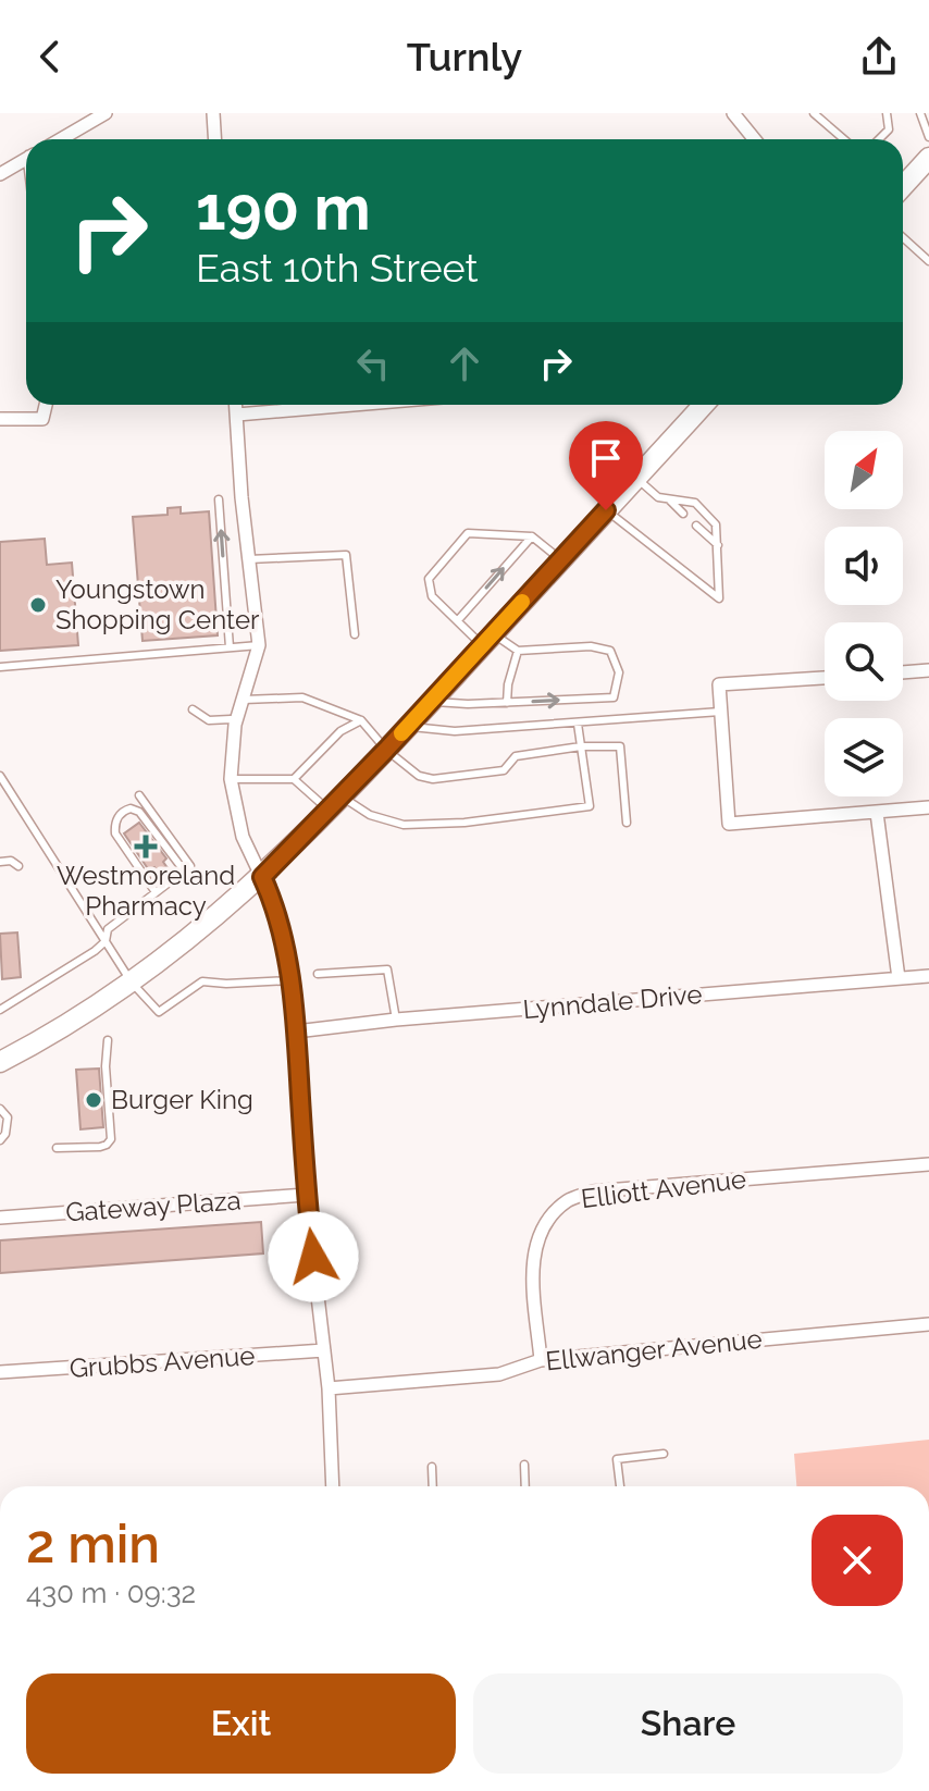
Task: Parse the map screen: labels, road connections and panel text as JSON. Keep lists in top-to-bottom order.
{
  "streets": {
    "street": [
      "Lynndale Drive",
      "Elliott Avenue",
      "Gateway Plaza",
      "Ellwanger Avenue",
      "Grubbs Avenue"
    ]
  },
  "crossings": [
    ["Elliott Avenue", "Ellwanger Avenue"]
  ],
  "places": {
    "other": ["Youngstown Shopping Center", "Burger King"],
    "health": ["Westmoreland Pharmacy"]
  },
  "north": "top right",
  "page": {
    "header": "Turnly",
    "turn": ["190 m", "East 10th Street"],
    "heading": ["2 min", "430 m · 09:32"],
    "buttons": ["Exit", "Share"]
  }
}
